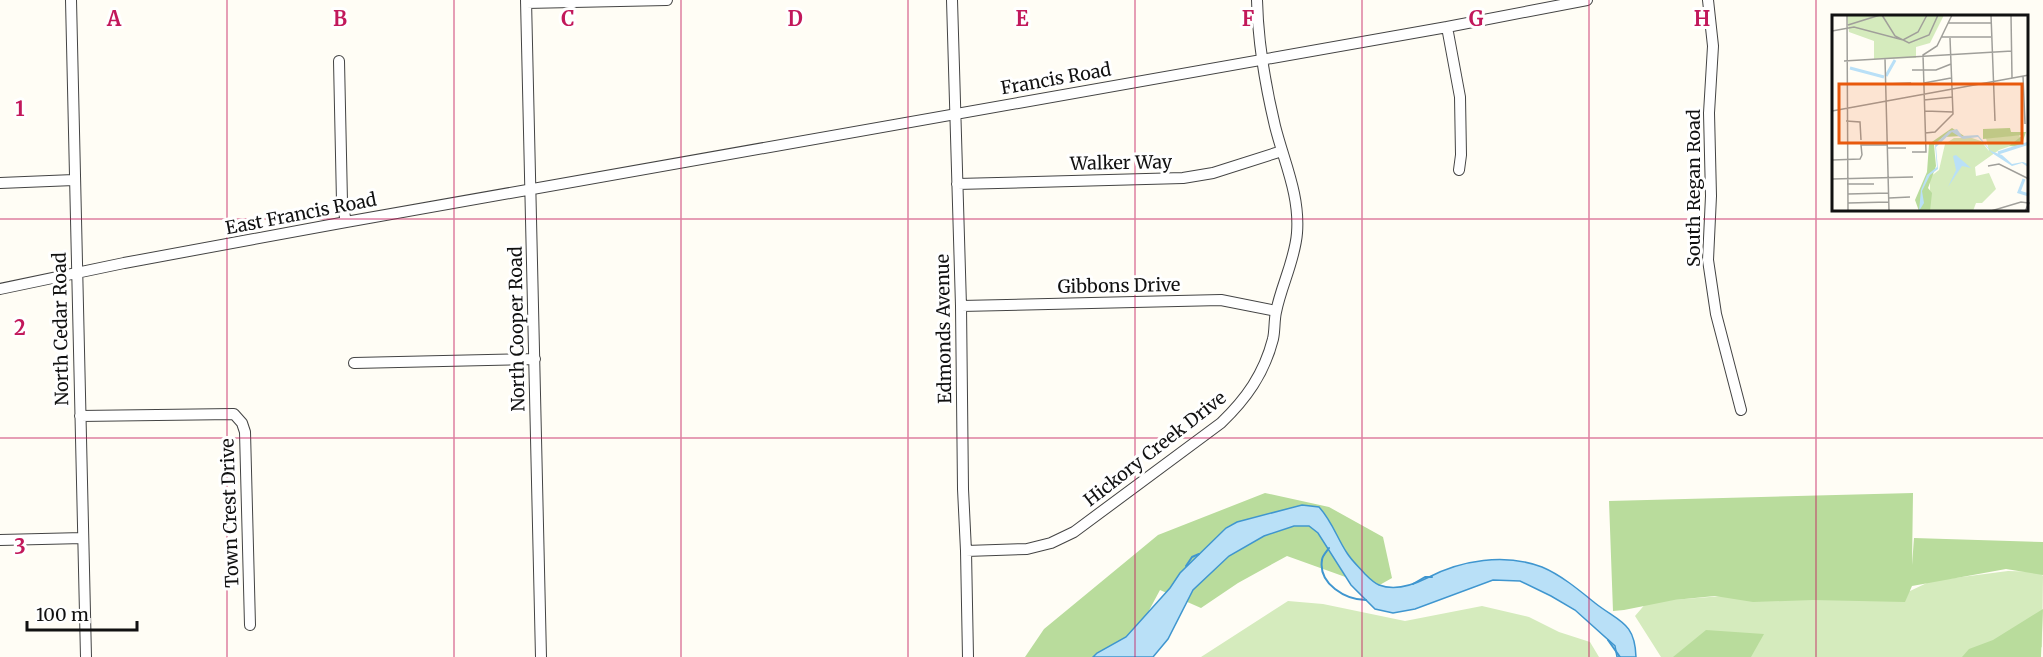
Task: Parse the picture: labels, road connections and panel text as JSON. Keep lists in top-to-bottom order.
{
  "streets": {
    "street": [
      "Francis Road",
      "Walker Way",
      "South Regan Road",
      "East Francis Road",
      "Gibbons Drive",
      "North Cedar Road",
      "North Cooper Road",
      "Edmonds Avenue",
      "Hickory Creek Drive",
      "Town Crest Drive"
    ]
  },
  "crossings": [
    ["Francis Road", "East Francis Road"],
    ["Francis Road", "North Cooper Road"],
    ["Francis Road", "Edmonds Avenue"],
    ["Francis Road", "Hickory Creek Drive"],
    ["Walker Way", "Edmonds Avenue"],
    ["Walker Way", "Hickory Creek Drive"],
    ["East Francis Road", "North Cedar Road"],
    ["East Francis Road", "North Cooper Road"],
    ["Gibbons Drive", "Edmonds Avenue"],
    ["Gibbons Drive", "Hickory Creek Drive"],
    ["North Cedar Road", "Town Crest Drive"],
    ["Edmonds Avenue", "Hickory Creek Drive"]
  ],
  "scale_bar": "100 m",
  "grid": {
    "columns": [
      "A",
      "B",
      "C",
      "D",
      "E",
      "F",
      "G",
      "H"
    ],
    "rows": ["1", "2", "3"]
  }
}
